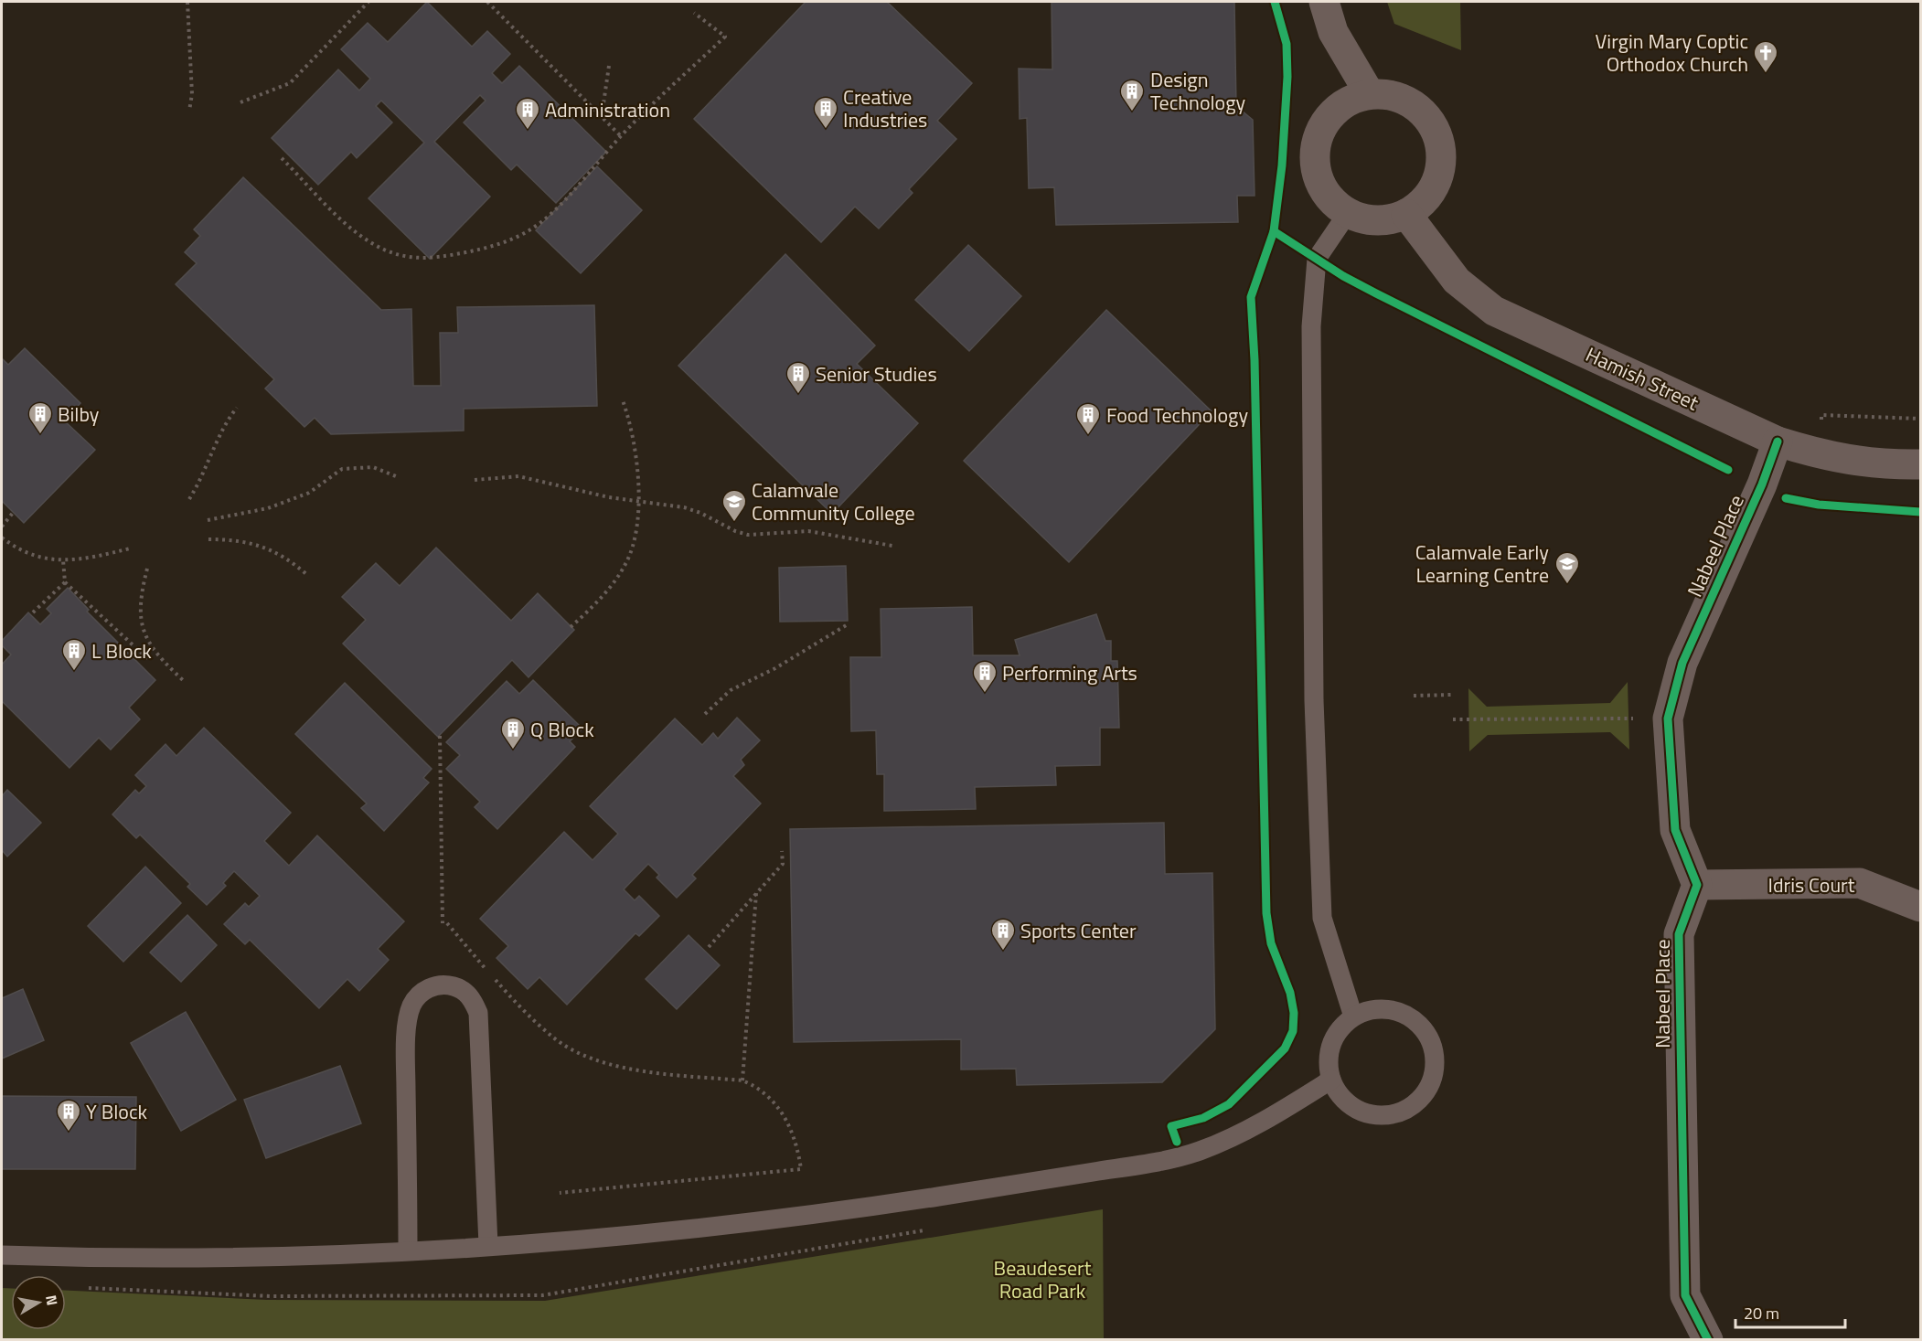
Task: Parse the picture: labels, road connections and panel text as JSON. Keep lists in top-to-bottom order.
{
  "streets": {
    "street": ["Hamish Street", "Nabeel Place", "Idris Court"]
  },
  "crossings": [
    ["Hamish Street", "Nabeel Place"],
    ["Nabeel Place", "Idris Court"]
  ],
  "parks": ["Beaudesert Road Park"],
  "places": {
    "church": ["Virgin Mary Coptic Orthodox Church"],
    "building": [
      "Design Technology",
      "Creative Industries",
      "Administration",
      "Senior Studies",
      "Bilby",
      "Food Technology",
      "L Block",
      "Performing Arts",
      "Q Block",
      "Sports Center",
      "Y Block"
    ],
    "school or university": ["Calamvale Community College", "Calamvale Early Learning Centre"]
  },
  "scale_bar": "20 m",
  "north": "right"
}
